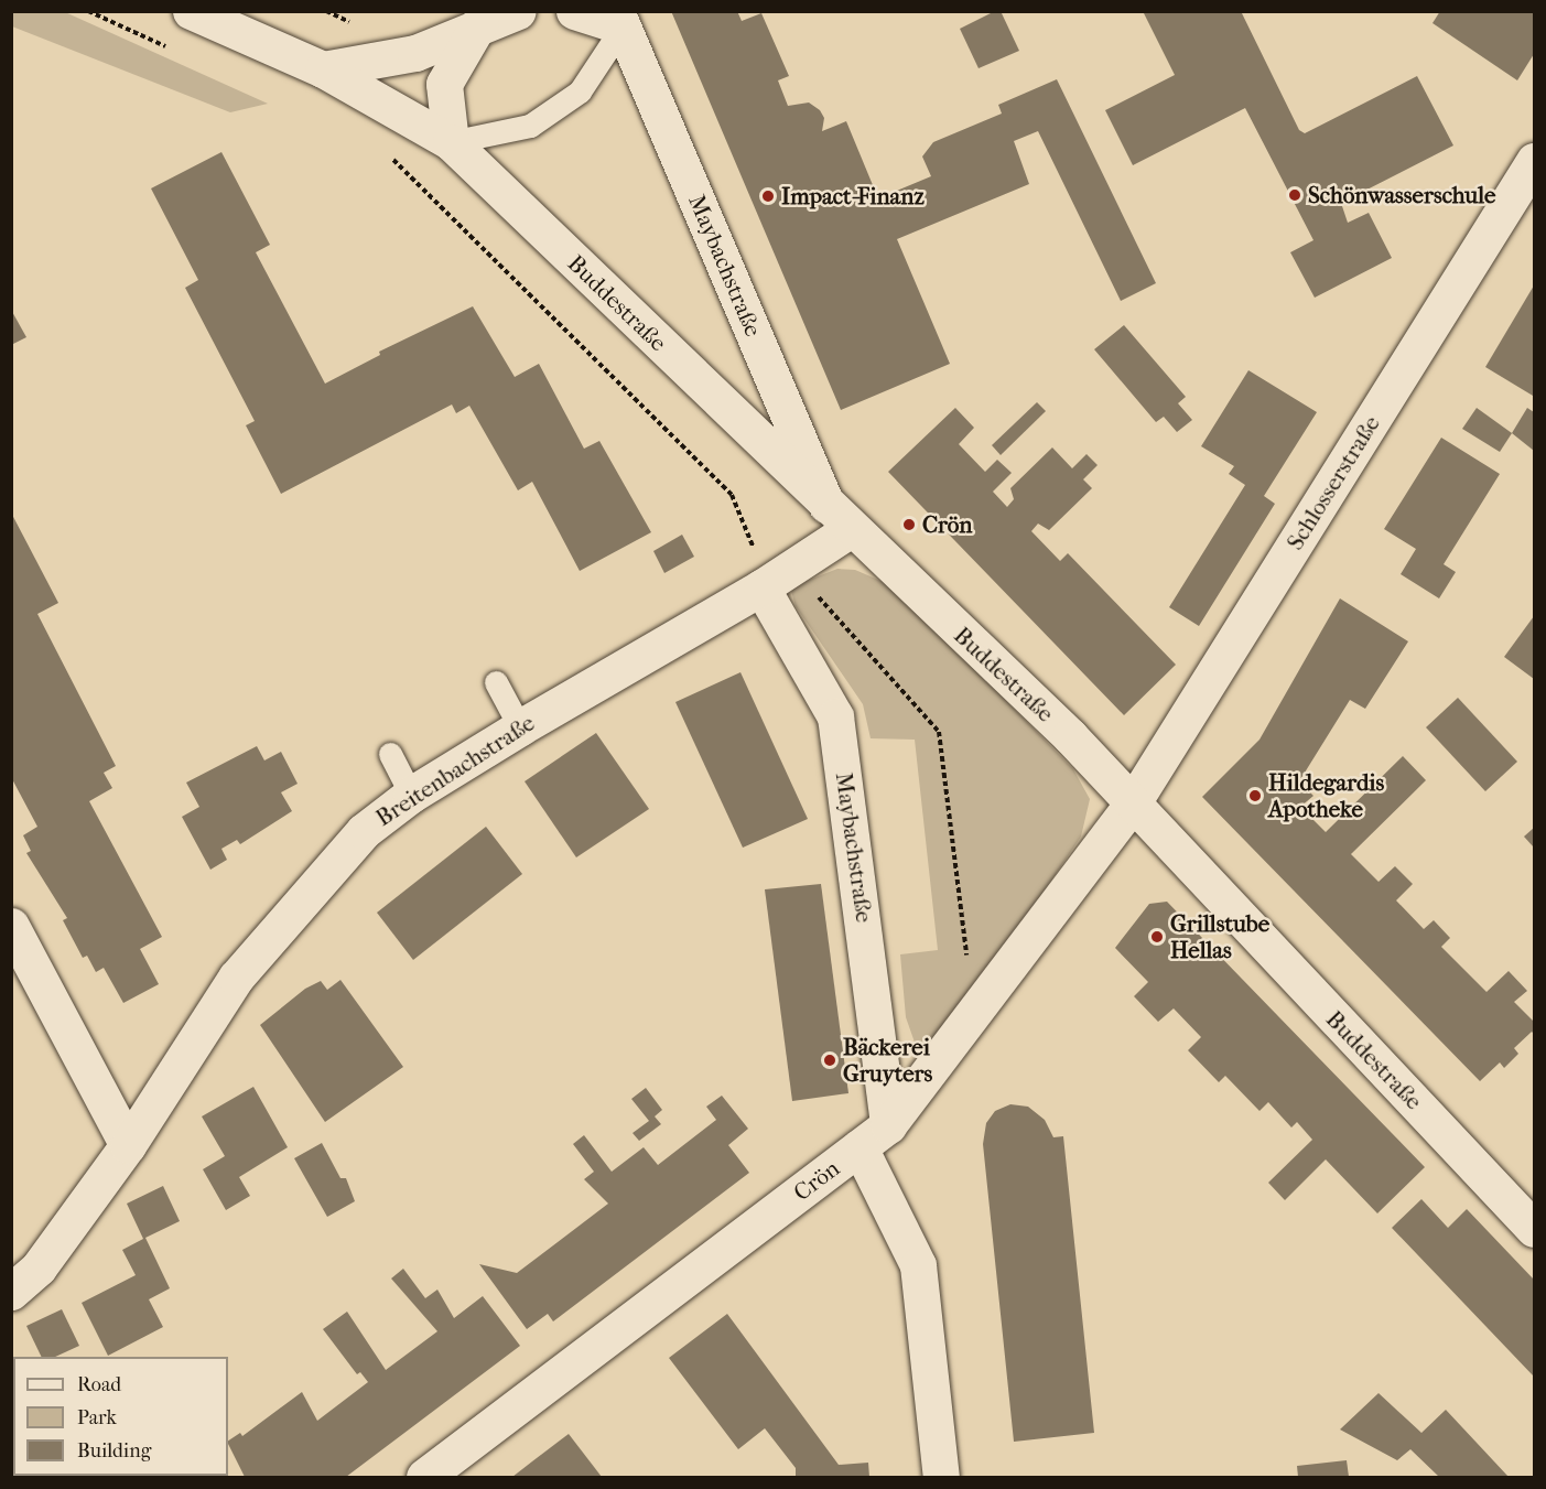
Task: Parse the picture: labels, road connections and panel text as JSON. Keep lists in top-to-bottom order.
{
  "streets": {
    "street": [
      "Maybachstraße",
      "Buddestraße",
      "Schlosserstraße",
      "Breitenbachstraße",
      "Crön"
    ]
  },
  "crossings": [
    ["Maybachstraße", "Buddestraße"],
    ["Maybachstraße", "Breitenbachstraße"],
    ["Maybachstraße", "Crön"],
    ["Buddestraße", "Schlosserstraße"],
    ["Buddestraße", "Breitenbachstraße"],
    ["Buddestraße", "Crön"],
    ["Schlosserstraße", "Crön"]
  ],
  "places": [
    "Schönwasserschule",
    "Impact-Finanz",
    "Crön",
    "Hildegardis Apotheke",
    "Grillstube Hellas",
    "Bäckerei Gruyters"
  ],
  "legend": ["Road", "Park", "Building"]
}
